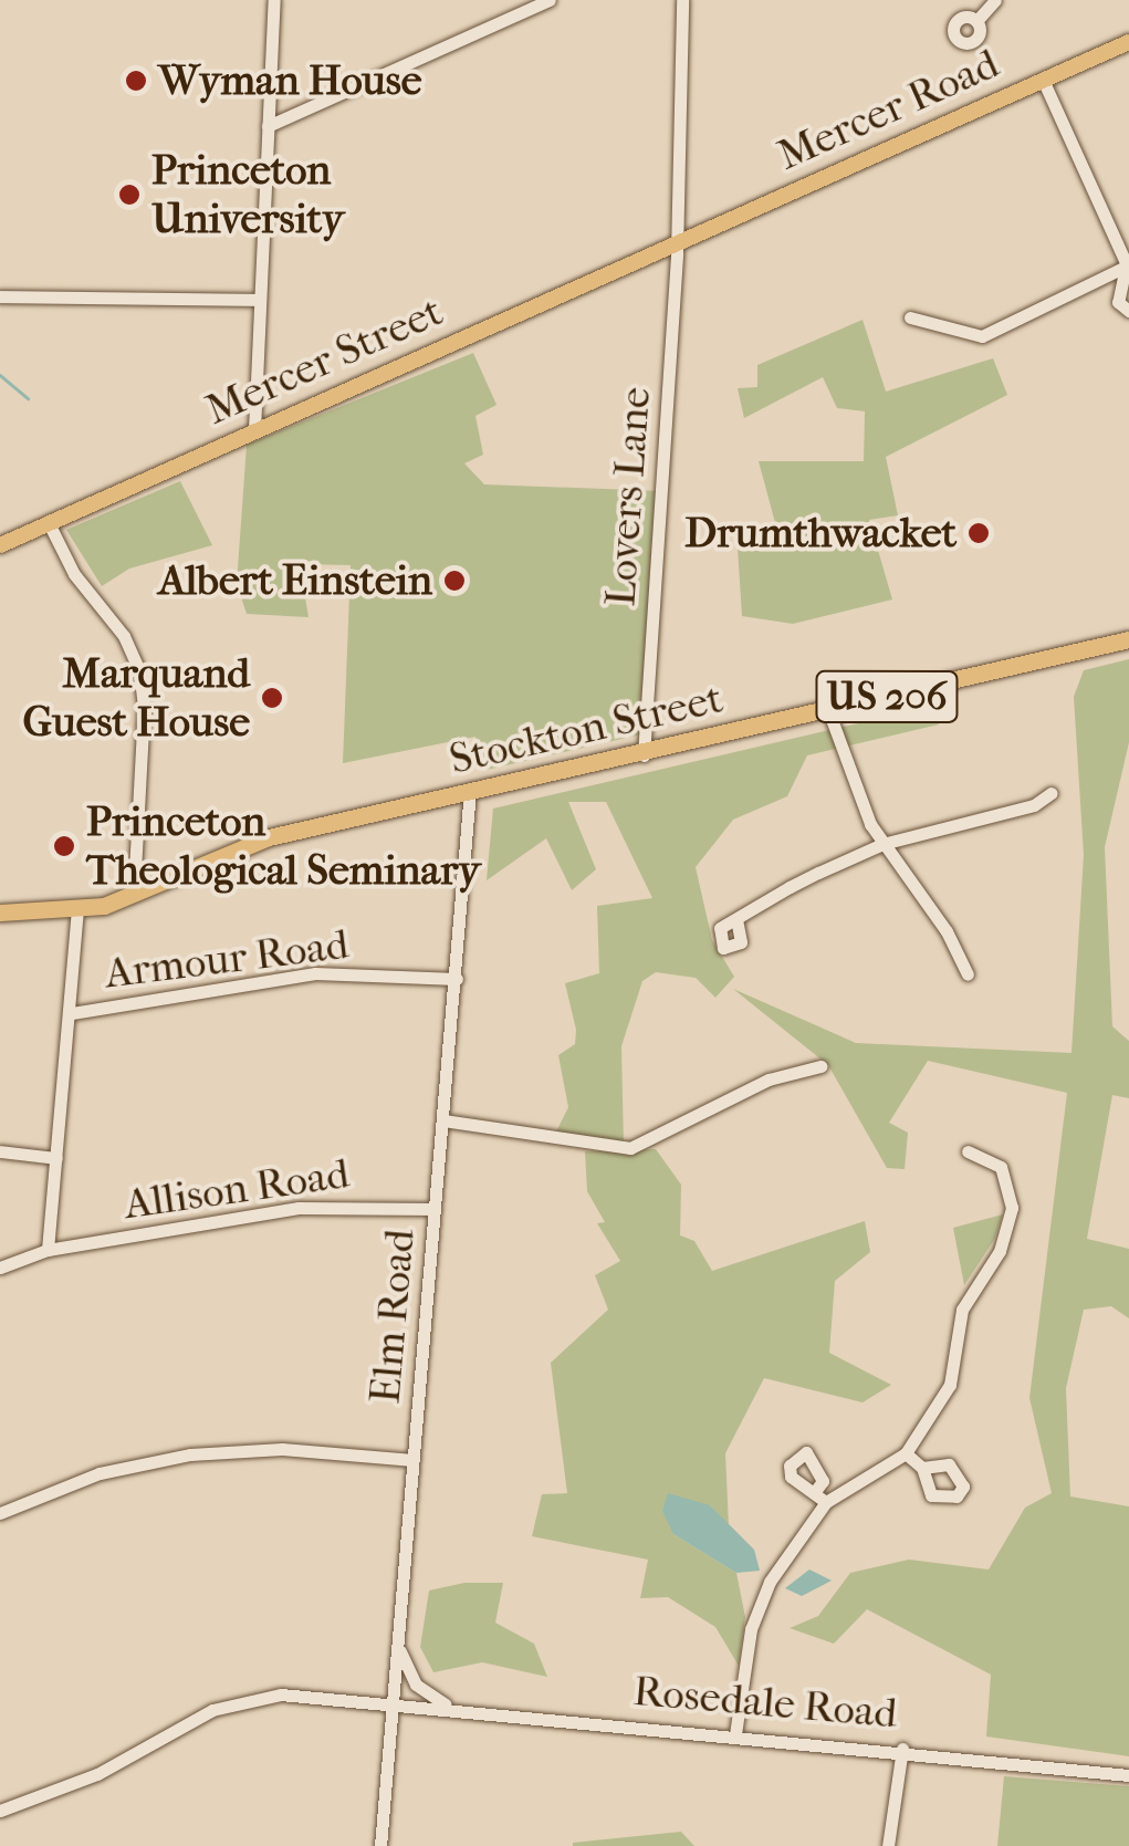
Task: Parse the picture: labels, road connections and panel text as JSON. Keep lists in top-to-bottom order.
{
  "streets": {
    "highway": ["US 206", "Stockton Street"],
    "main road": ["Mercer Road", "Mercer Street"],
    "street": [
      "Lovers Lane",
      "Armour Road",
      "Allison Road",
      "Elm Road",
      "Rosedale Road"
    ]
  },
  "crossings": [
    ["Mercer Road", "Mercer Street"],
    ["Mercer Road", "Lovers Lane"],
    ["Mercer Street", "Lovers Lane"],
    ["Lovers Lane", "Stockton Street"],
    ["Stockton Street", "Elm Road"],
    ["Armour Road", "Elm Road"],
    ["Allison Road", "Elm Road"],
    ["Elm Road", "Rosedale Road"]
  ],
  "places": [
    "Wyman House",
    "Princeton University",
    "Drumthwacket",
    "Albert Einstein",
    "Marquand Guest House",
    "Princeton Theological Seminary"
  ]
}
